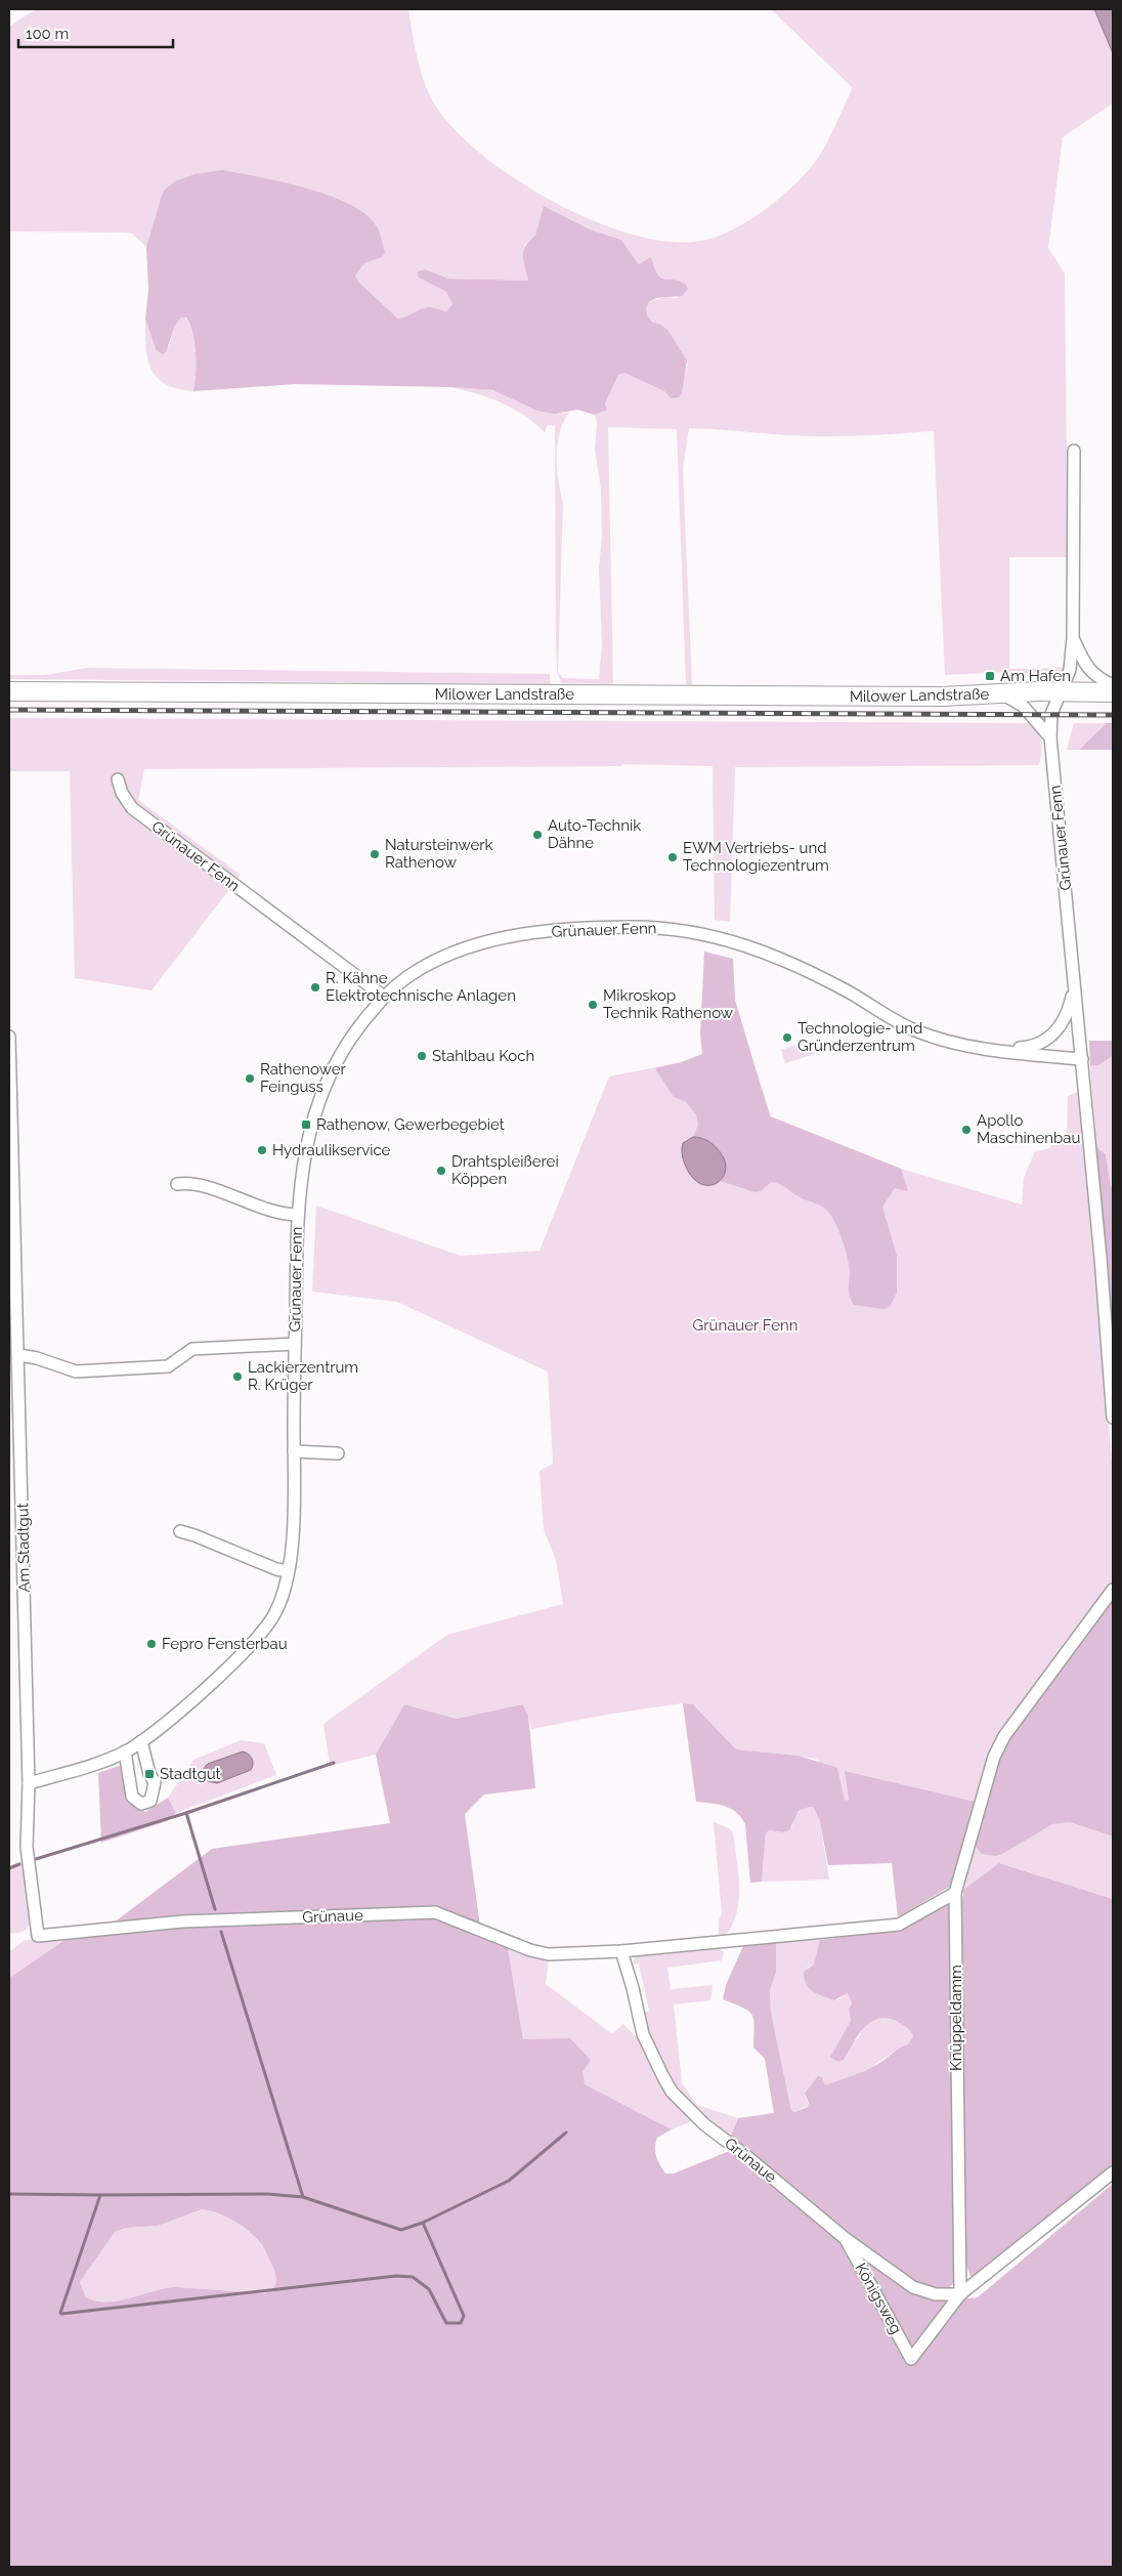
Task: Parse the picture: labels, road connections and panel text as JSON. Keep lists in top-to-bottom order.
{
  "streets": {
    "main road": ["Milower Landstraße"],
    "street": [
      "Grünauer Fenn",
      "Am Stadtgut",
      "Grünaue",
      "Knüppeldamm",
      "Königsweg"
    ]
  },
  "crossings": [
    ["Milower Landstraße", "Grünauer Fenn"],
    ["Grünauer Fenn", "Am Stadtgut"],
    ["Am Stadtgut", "Grünaue"],
    ["Grünaue", "Knüppeldamm"],
    ["Grünaue", "Königsweg"],
    ["Knüppeldamm", "Königsweg"]
  ],
  "parks": ["Grünauer Fenn"],
  "places": {
    "transit": ["Am Hafen", "Rathenow, Gewerbegebiet", "Stadtgut"],
    "other": [
      "Auto-Technik Dähne",
      "Natursteinwerk Rathenow",
      "EWM Vertriebs- und Technologiezentrum",
      "R. Kähne Elektrotechnische Anlagen",
      "Mikroskop Technik Rathenow",
      "Technologie- und Gründerzentrum",
      "Stahlbau Koch",
      "Rathenower Feinguss",
      "Apollo Maschinenbau",
      "Hydraulikservice",
      "Drahtspleißerei Köppen",
      "Lackierzentrum R. Krüger",
      "Fepro Fensterbau"
    ]
  },
  "scale_bar": "100 m"
}
